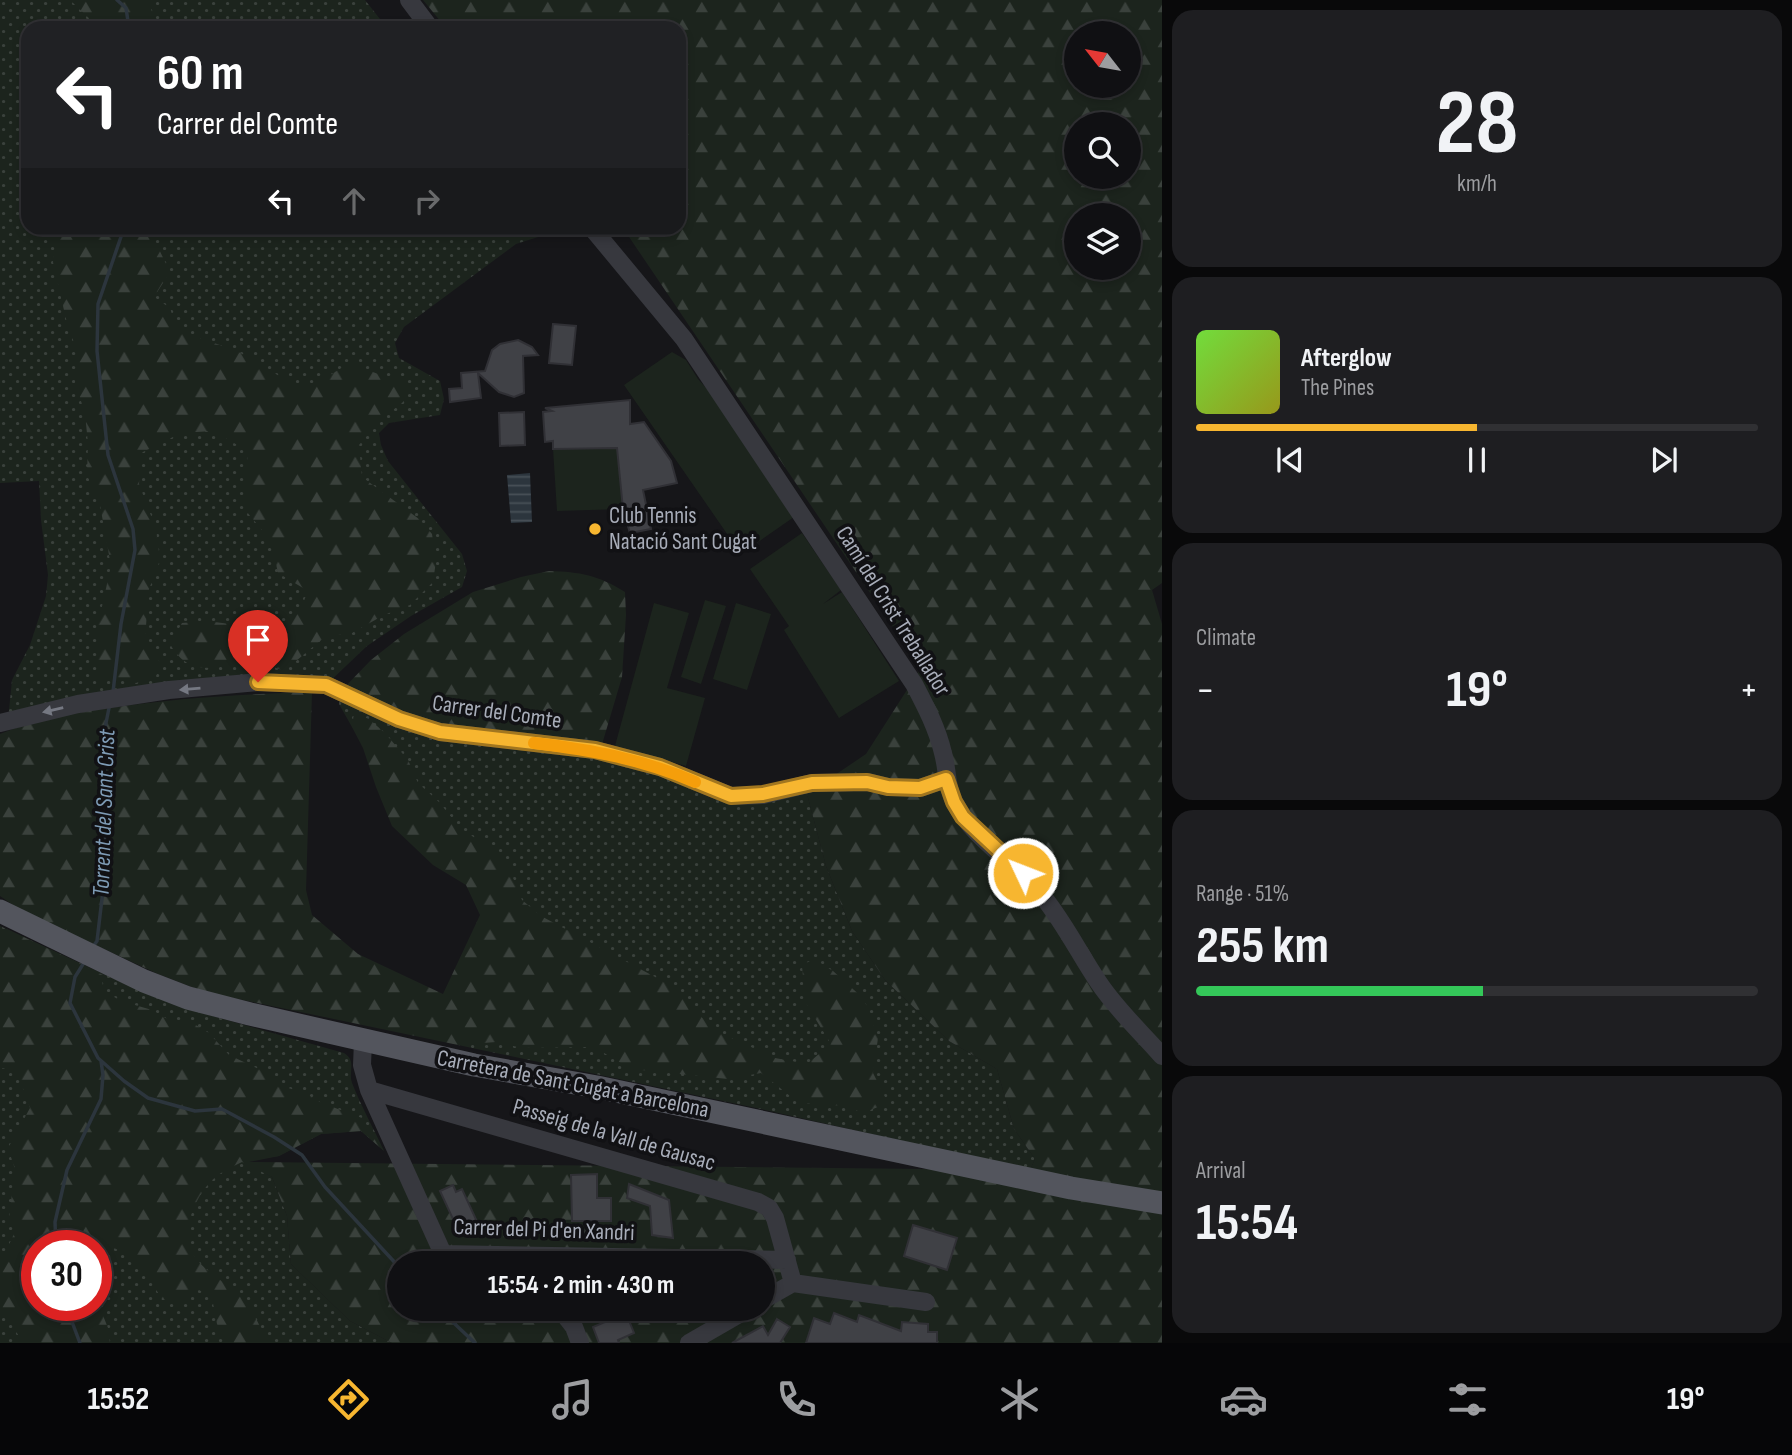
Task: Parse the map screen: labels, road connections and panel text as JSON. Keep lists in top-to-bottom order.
{
  "streets": {
    "main road": ["Carretera de Sant Cugat a Barcelona"],
    "street": [
      "Camí del Crist Treballador",
      "Carrer del Comte",
      "Passeig de la Vall de Gausac",
      "Carrer del Pi d'en Xandri"
    ]
  },
  "crossings": [
    ["Camí del Crist Treballador", "Carrer del Comte"],
    ["Carretera de Sant Cugat a Barcelona", "Carrer del Pi d'en Xandri"],
    ["Passeig de la Vall de Gausac", "Carrer del Pi d'en Xandri"]
  ],
  "one_way": ["Carrer del Comte"],
  "water": ["Torrent del Sant Crist"],
  "places": ["Club Tennis Natació Sant Cugat"],
  "north": "top left",
  "page": {
    "tile": [
      ["28", "km/h"],
      "Climate",
      ["Range · 51%", "255 km"],
      ["Arrival", "15:54"]
    ],
    "turn": ["60 m", "Carrer del Comte"],
    "song": ["Afterglow", "The Pines"],
    "heat": ["−", "19°", "+"],
    "limit": "30",
    "trip": "15:54 · 2 min · 430 m",
    "tabs": ["15:52", "19°"]
  }
}
